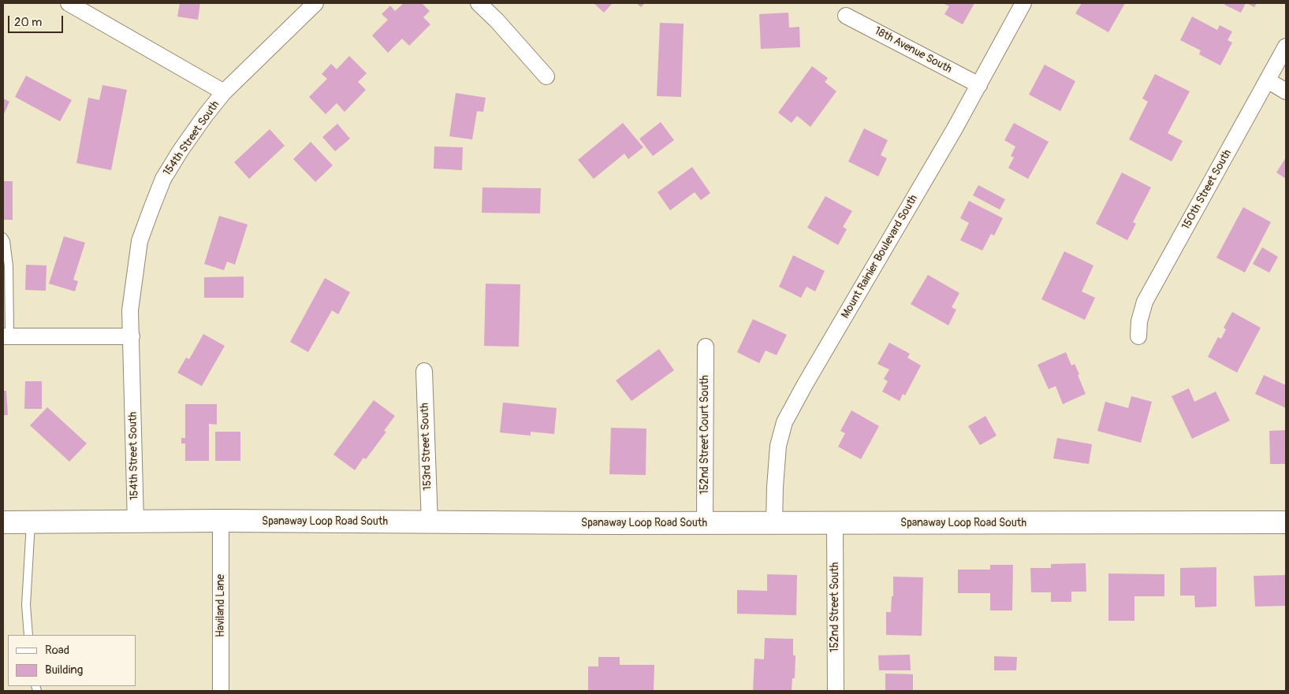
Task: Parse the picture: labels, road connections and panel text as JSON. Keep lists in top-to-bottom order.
{
  "streets": {
    "main road": ["Spanaway Loop Road South"],
    "street": [
      "18th Avenue South",
      "154th Street South",
      "150th Street South",
      "Mount Rainier Boulevard South",
      "152nd Street Court South",
      "153rd Street South",
      "Haviland Lane",
      "152nd Street South"
    ]
  },
  "crossings": [
    ["18th Avenue South", "Mount Rainier Boulevard South"],
    ["154th Street South", "Spanaway Loop Road South"],
    ["Mount Rainier Boulevard South", "Spanaway Loop Road South"],
    ["152nd Street Court South", "Spanaway Loop Road South"],
    ["153rd Street South", "Spanaway Loop Road South"],
    ["Spanaway Loop Road South", "Haviland Lane"],
    ["Spanaway Loop Road South", "152nd Street South"]
  ],
  "legend": ["Road", "Building"],
  "scale_bar": "20 m"
}
